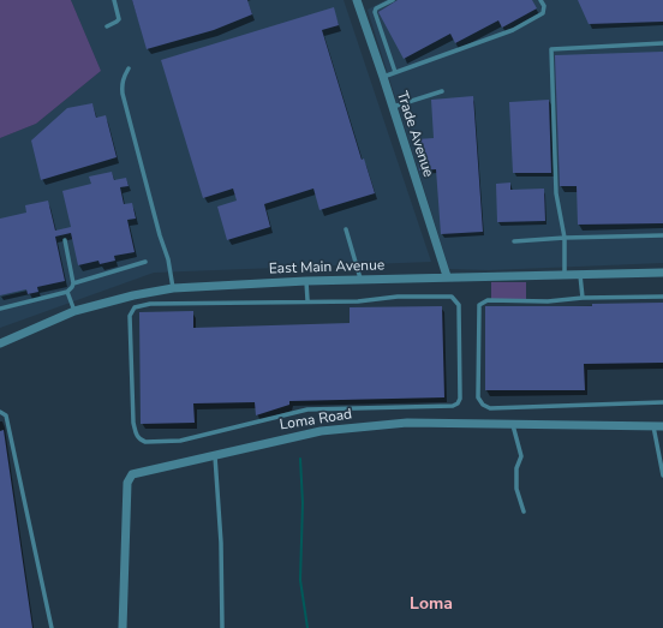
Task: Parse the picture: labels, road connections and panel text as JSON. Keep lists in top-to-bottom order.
{
  "streets": {
    "street": ["Trade Avenue", "East Main Avenue", "Loma Road"]
  },
  "crossings": [
    ["Trade Avenue", "East Main Avenue"]
  ],
  "districts": ["Loma"]
}
